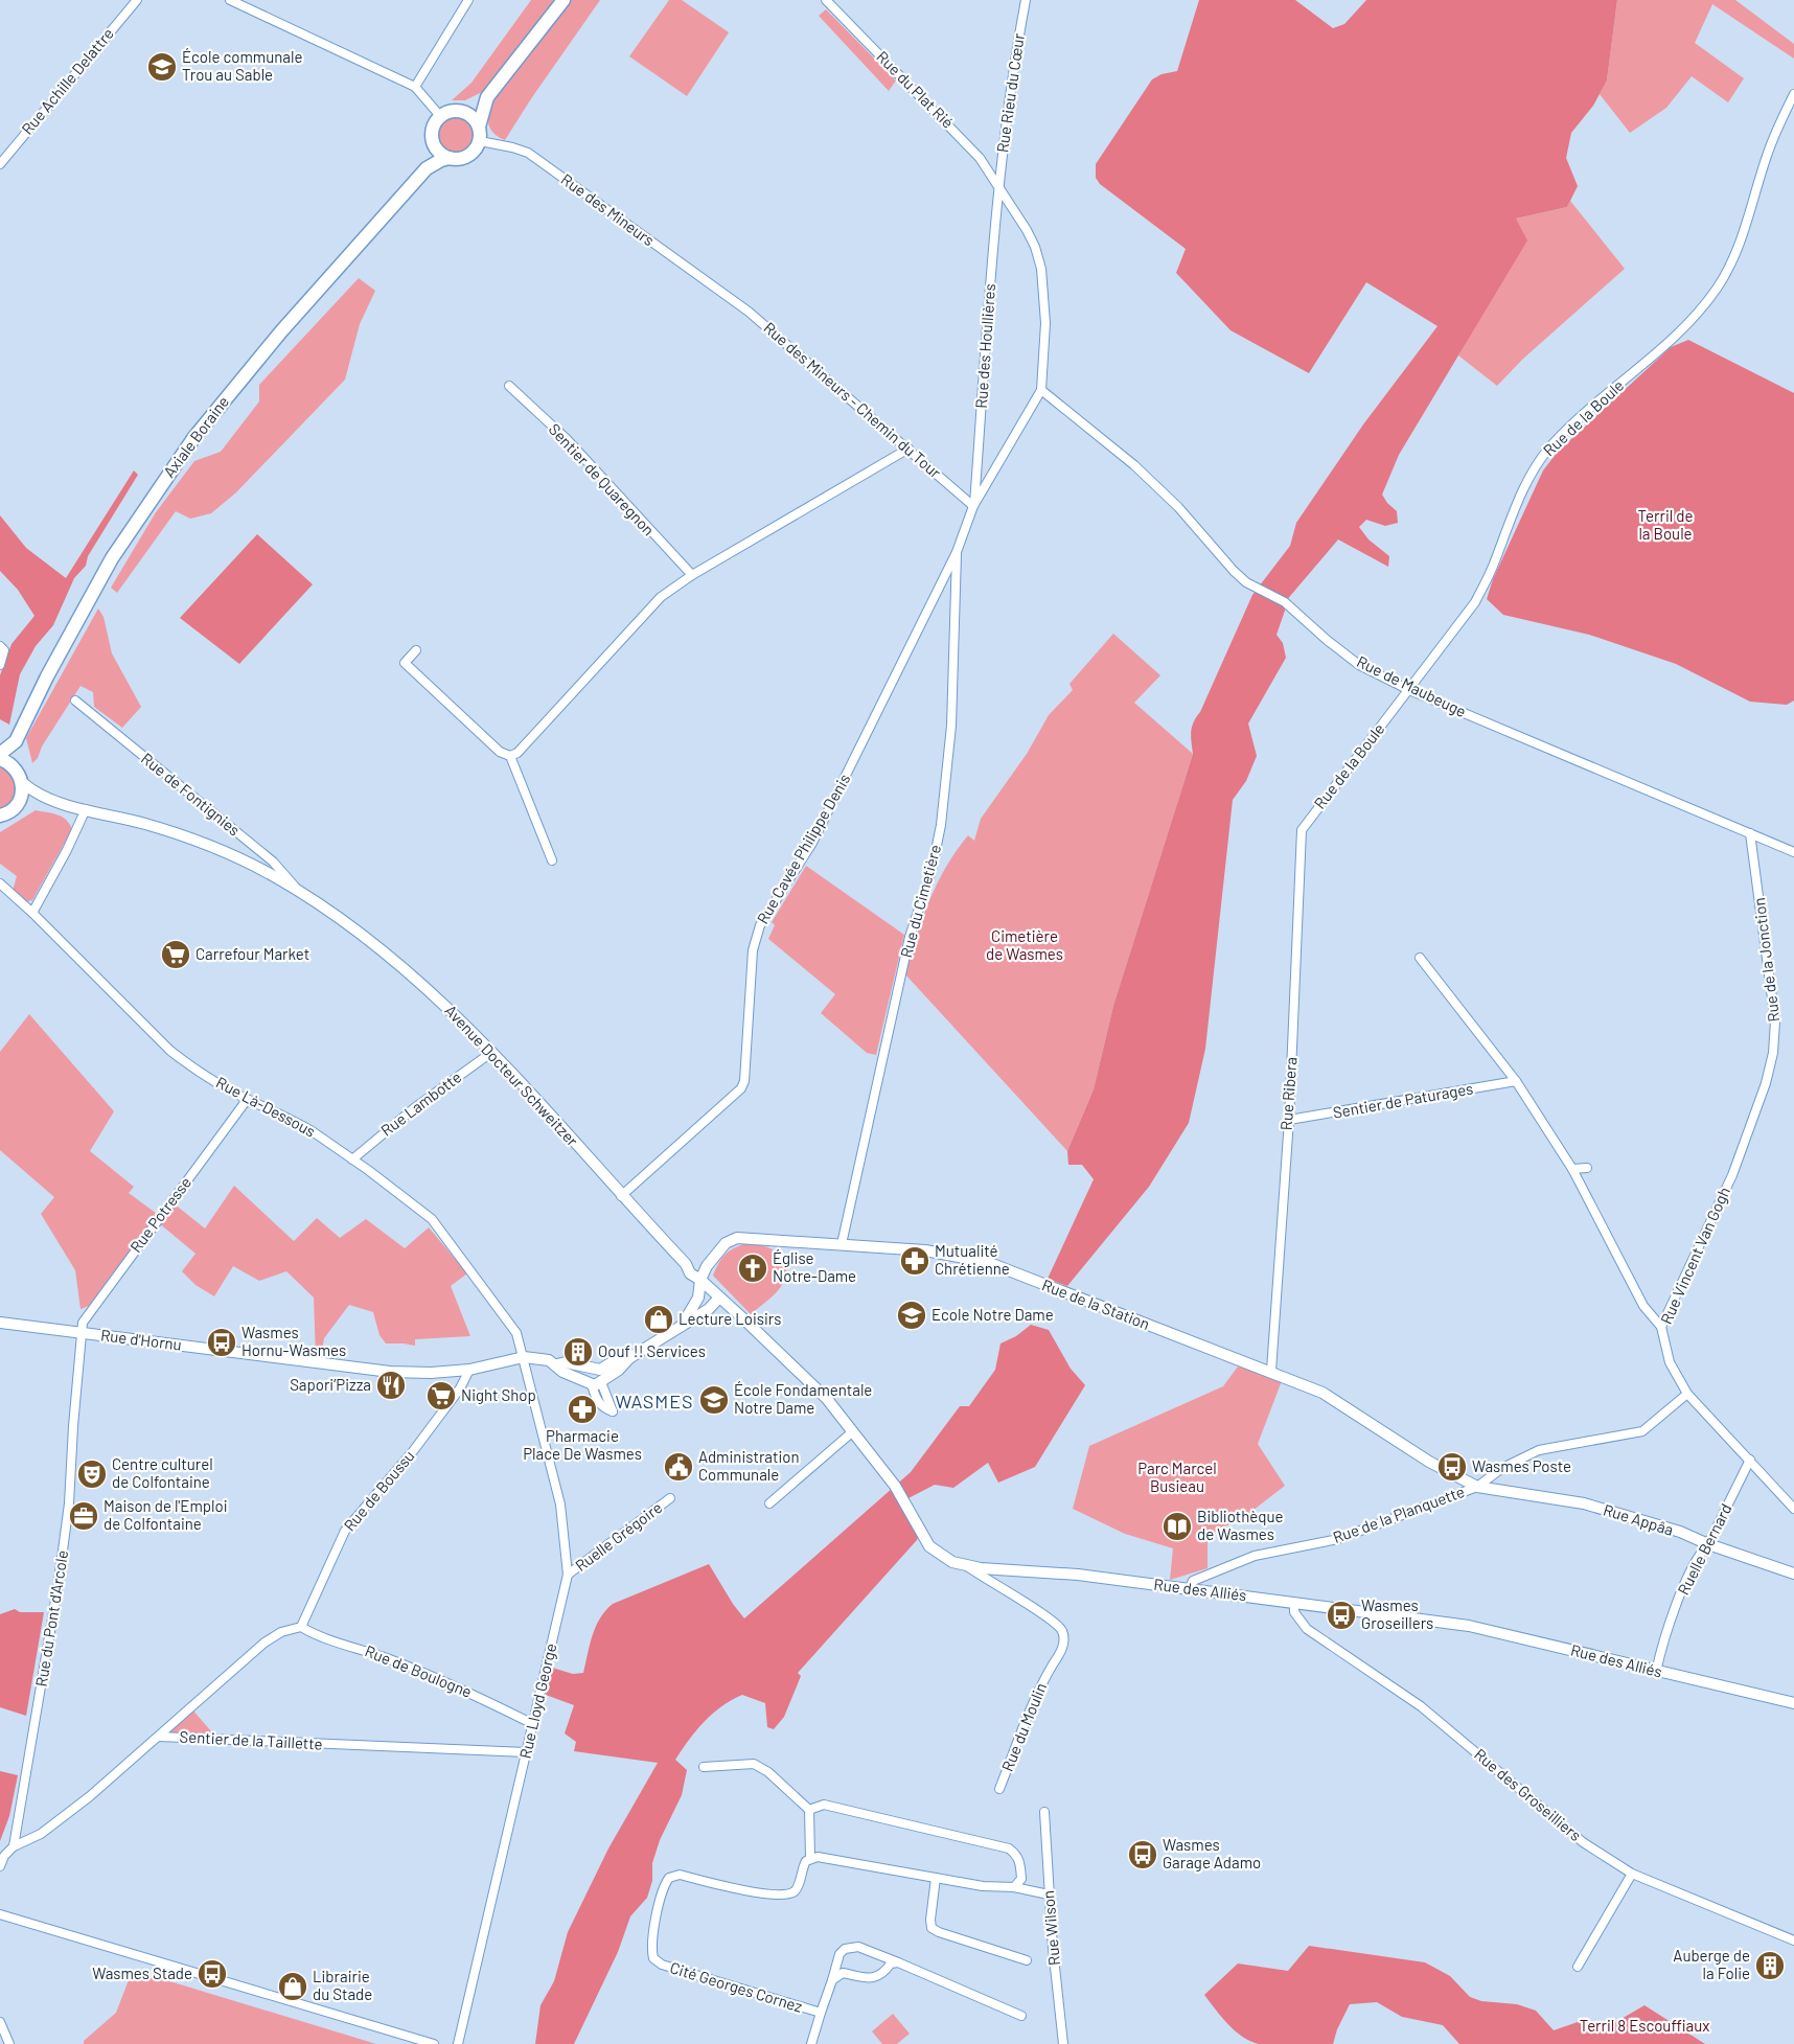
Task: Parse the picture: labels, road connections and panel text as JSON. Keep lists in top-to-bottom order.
{
  "streets": {
    "main road": ["Axiale Boraine"],
    "street": [
      "Rue Achille Delattre",
      "Rue du Plat Rié",
      "Rue Rieu du Cœur",
      "Rue des Mineurs",
      "Rue des Houllières",
      "Rue des Mineurs - Chemin du Tour",
      "Rue de la Boule",
      "Sentier de Quaregnon",
      "Rue de Maubeuge",
      "Rue de Fontignies",
      "Rue Cavée Philippe Denis",
      "Rue du Cimetière",
      "Rue de la Jonction",
      "Avenue Docteur Schweitzer",
      "Rue Ribera",
      "Sentier de Paturages",
      "Rue Lambotte",
      "Rue Là-Dessous",
      "Rue Potresse",
      "Rue Vincent Van Gogh",
      "Rue de la Station",
      "Rue d'Hornu",
      "Rue de Boussu",
      "Rue de la Planquette",
      "Rue Appâa",
      "Ruelle Grégoire",
      "Ruelle Bernard",
      "Rue des Alliés",
      "Rue du Pont d'Arcole",
      "Rue de Boulogne",
      "Rue Lloyd George",
      "Rue du Moulin",
      "Sentier de la Taillette",
      "Rue des Groseilliers",
      "Rue Wilson",
      "Cité Georges Cornez"
    ]
  },
  "crossings": [
    ["Rue du Plat Rié", "Rue Rieu du Cœur"],
    ["Rue du Plat Rié", "Rue des Houllières"],
    ["Rue du Plat Rié", "Rue de Maubeuge"],
    ["Rue Rieu du Cœur", "Rue des Houllières"],
    ["Rue des Mineurs", "Rue des Mineurs - Chemin du Tour"],
    ["Rue des Houllières", "Rue des Mineurs - Chemin du Tour"],
    ["Rue des Houllières", "Rue Cavée Philippe Denis"],
    ["Rue des Mineurs - Chemin du Tour", "Rue Cavée Philippe Denis"],
    ["Rue de la Boule", "Rue de Maubeuge"],
    ["Rue de la Boule", "Rue Ribera"],
    ["Rue de Maubeuge", "Rue de la Jonction"],
    ["Rue de Fontignies", "Avenue Docteur Schweitzer"],
    ["Rue Cavée Philippe Denis", "Rue du Cimetière"],
    ["Rue Cavée Philippe Denis", "Avenue Docteur Schweitzer"],
    ["Rue du Cimetière", "Rue de la Station"],
    ["Rue de la Jonction", "Rue Vincent Van Gogh"],
    ["Avenue Docteur Schweitzer", "Rue Lambotte"],
    ["Avenue Docteur Schweitzer", "Rue de la Station"],
    ["Rue Ribera", "Sentier de Paturages"],
    ["Rue Ribera", "Rue de la Station"],
    ["Rue Lambotte", "Rue Là-Dessous"],
    ["Rue Là-Dessous", "Rue Potresse"],
    ["Rue Là-Dessous", "Rue d'Hornu"],
    ["Rue Là-Dessous", "Rue Lloyd George"],
    ["Rue Potresse", "Rue d'Hornu"],
    ["Rue Potresse", "Rue du Pont d'Arcole"],
    ["Rue Vincent Van Gogh", "Rue de la Planquette"],
    ["Rue Vincent Van Gogh", "Ruelle Bernard"],
    ["Rue de la Station", "Rue de la Planquette"],
    ["Rue de la Station", "Rue Appâa"],
    ["Rue d'Hornu", "Rue de Boussu"],
    ["Rue d'Hornu", "Rue du Pont d'Arcole"],
    ["Rue d'Hornu", "Rue Lloyd George"],
    ["Rue de Boussu", "Rue de Boulogne"],
    ["Rue de la Planquette", "Rue Appâa"],
    ["Rue de la Planquette", "Rue des Alliés"],
    ["Rue Appâa", "Ruelle Bernard"],
    ["Ruelle Grégoire", "Rue Lloyd George"],
    ["Ruelle Bernard", "Rue des Alliés"],
    ["Rue des Alliés", "Rue du Moulin"],
    ["Rue des Alliés", "Rue des Groseilliers"],
    ["Rue du Pont d'Arcole", "Sentier de la Taillette"],
    ["Rue de Boulogne", "Rue Lloyd George"],
    ["Rue Lloyd George", "Sentier de la Taillette"]
  ],
  "districts": ["WASMES"],
  "parks": [
    "Terril de la Boule",
    "Cimetière de Wasmes",
    "Parc Marcel Busieau",
    "Terril 8 Escouffiaux"
  ],
  "places": {
    "school or university": ["École communale Trou au Sable", "Ecole Notre Dame", "École Fondamentale Notre Dame"],
    "supermarket": ["Carrefour Market", "Night Shop"],
    "pharmacy": ["Mutualité Chrétienne", "Pharmacie Place De Wasmes"],
    "church": ["Église Notre-Dame"],
    "shop": ["Lecture Loisirs", "Librairie du Stade"],
    "bus stop": [
      "Wasmes Hornu-Wasmes",
      "Wasmes Poste",
      "Wasmes Groseillers",
      "Wasmes Garage Adamo",
      "Wasmes Stade"
    ],
    "building": ["Oouf !! Services", "Auberge de la Folie"],
    "restaurant": ["Sapori’Pizza"],
    "public building": ["Administration Communale"],
    "theatre": ["Centre culturel de Colfontaine"],
    "office": ["Maison de l'Emploi de Colfontaine"],
    "library": ["Bibliothèque de Wasmes"]
  }
}
